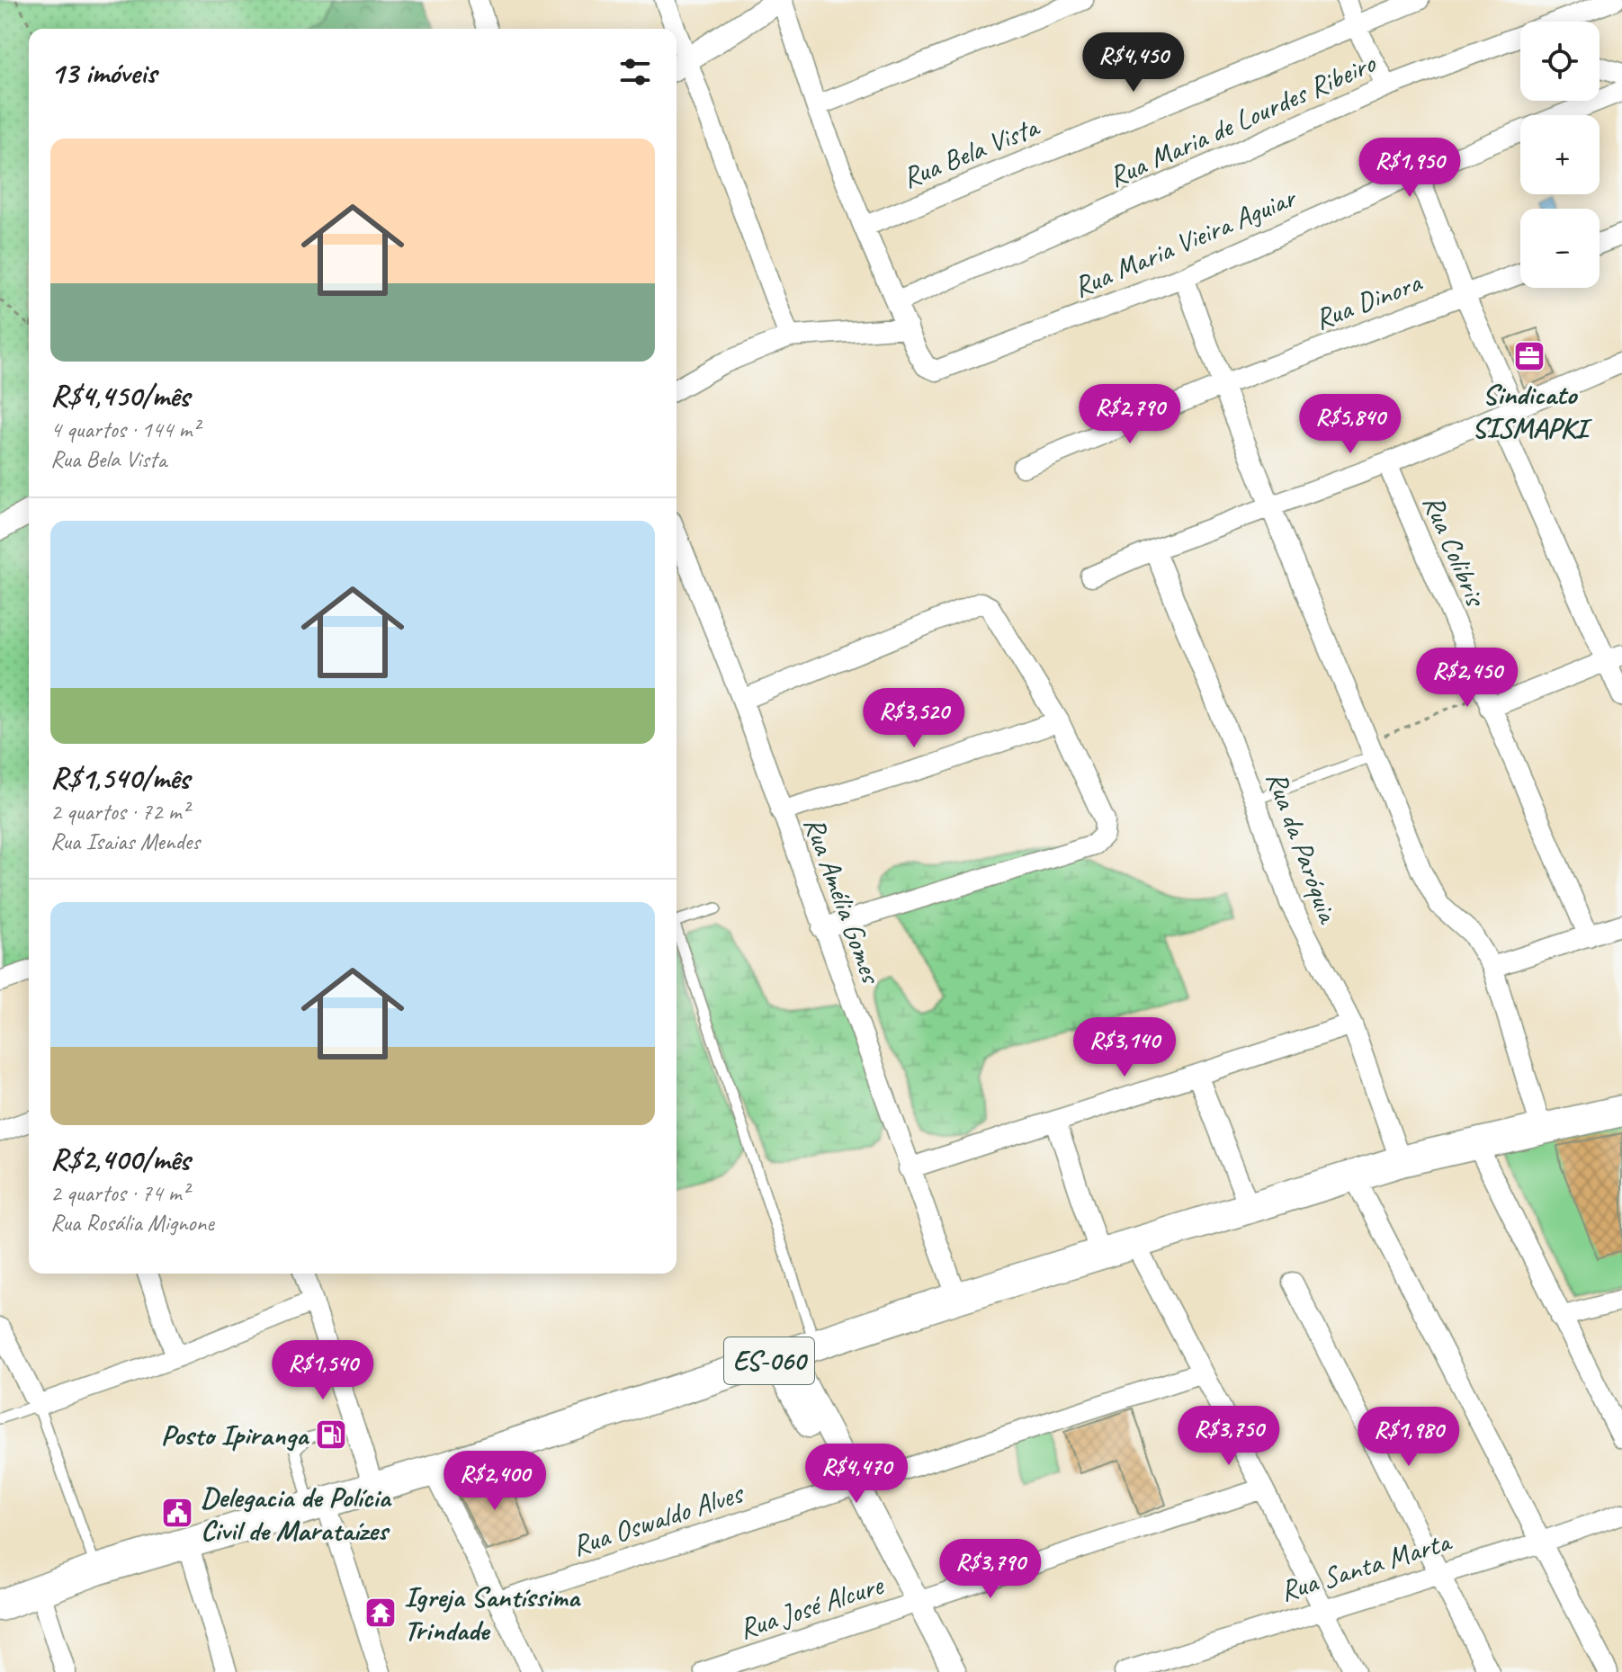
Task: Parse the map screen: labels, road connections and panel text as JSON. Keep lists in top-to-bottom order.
{
  "streets": {
    "main road": ["ES-060"],
    "street": [
      "Rua Maria de Lourdes Ribeiro",
      "Rua Bela Vista",
      "Rua Maria Vieira Aguiar",
      "Rua Dinora",
      "Rua Colibris",
      "Rua da Paróquia",
      "Rua Amélia Gomes",
      "Rua Oswaldo Alves",
      "Rua Santa Marta",
      "Rua José Alcure"
    ]
  },
  "crossings": [
    ["Rua da Paróquia", "ES-060"],
    ["Rua Amélia Gomes", "ES-060"]
  ],
  "places": {
    "office": ["Sindicato SISMAPKI"],
    "fuel station": ["Posto Ipiranga"],
    "public building": ["Delegacia de Polícia Civil de Marataízes"],
    "temple": ["Igreja Santíssima Trindade"]
  },
  "page": {
    "map_buttons": ["+", "−"],
    "heading": "13 imóveis",
    "price": [
      "R$4,450",
      "R$1,950",
      "R$2,790",
      "R$5,840",
      "R$2,450",
      "R$3,520",
      "R$3,140",
      "R$1,540",
      "R$3,750",
      "R$1,980",
      "R$4,470",
      "R$2,400",
      "R$3,790"
    ],
    "list": [
      {
        "name": "R$4,450/mês",
        "note": "4 quartos · 144 m² · Rua Bela Vista"
      },
      {
        "name": "R$1,540/mês",
        "note": "2 quartos · 72 m² · Rua Isaias Mendes"
      },
      {
        "name": "R$2,400/mês",
        "note": "2 quartos · 74 m² · Rua Rosália Mignone"
      }
    ]
  }
}
